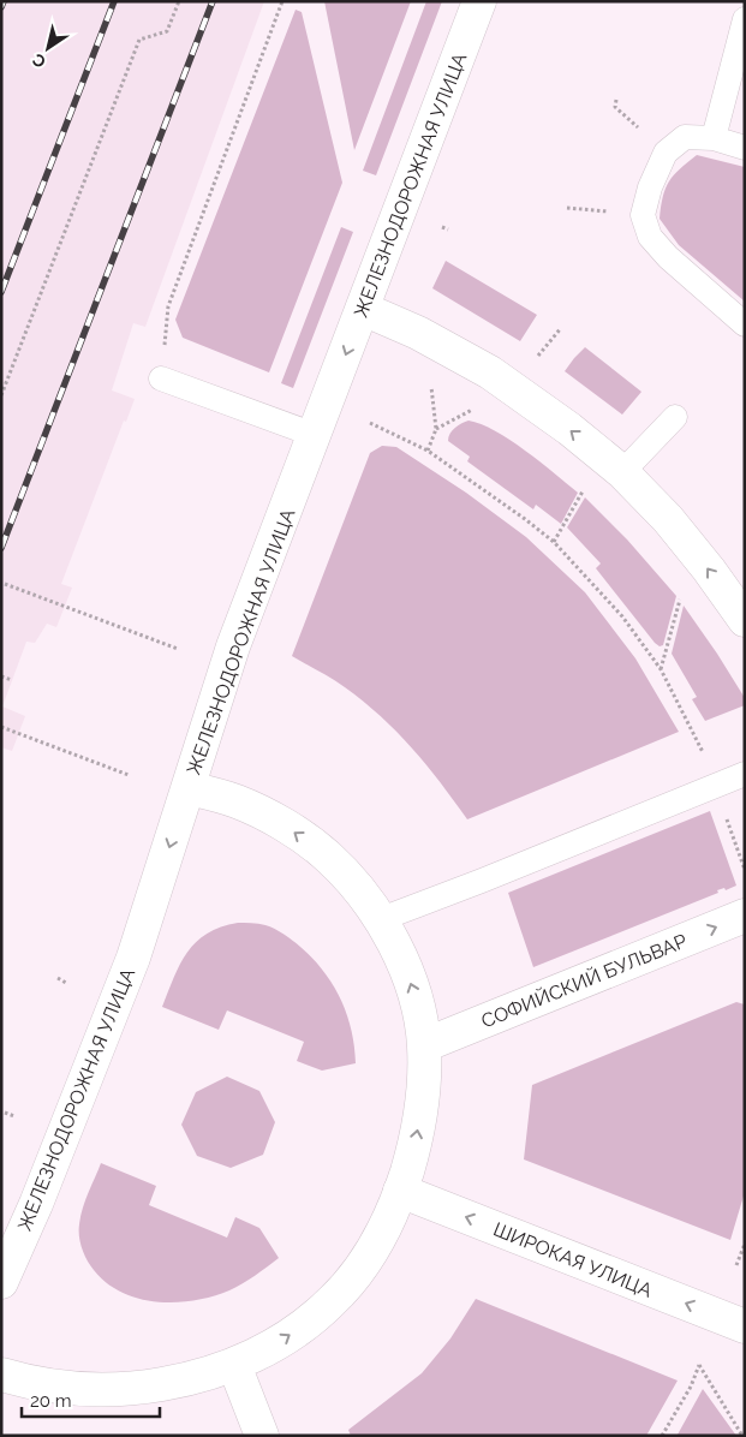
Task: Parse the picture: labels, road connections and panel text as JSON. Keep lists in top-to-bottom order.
{
  "streets": {
    "street": ["ЖЕЛЕЗНОДОРОЖНАЯ УЛИЦА", "СОФИЙСКИЙ БУЛЬВАР", "ШИРОКАЯ УЛИЦА"]
  },
  "one_way": ["ЖЕЛЕЗНОДОРОЖНАЯ УЛИЦА", "СОФИЙСКИЙ БУЛЬВАР", "ШИРОКАЯ УЛИЦА"],
  "scale_bar": "20 m",
  "north": "bottom left"
}
